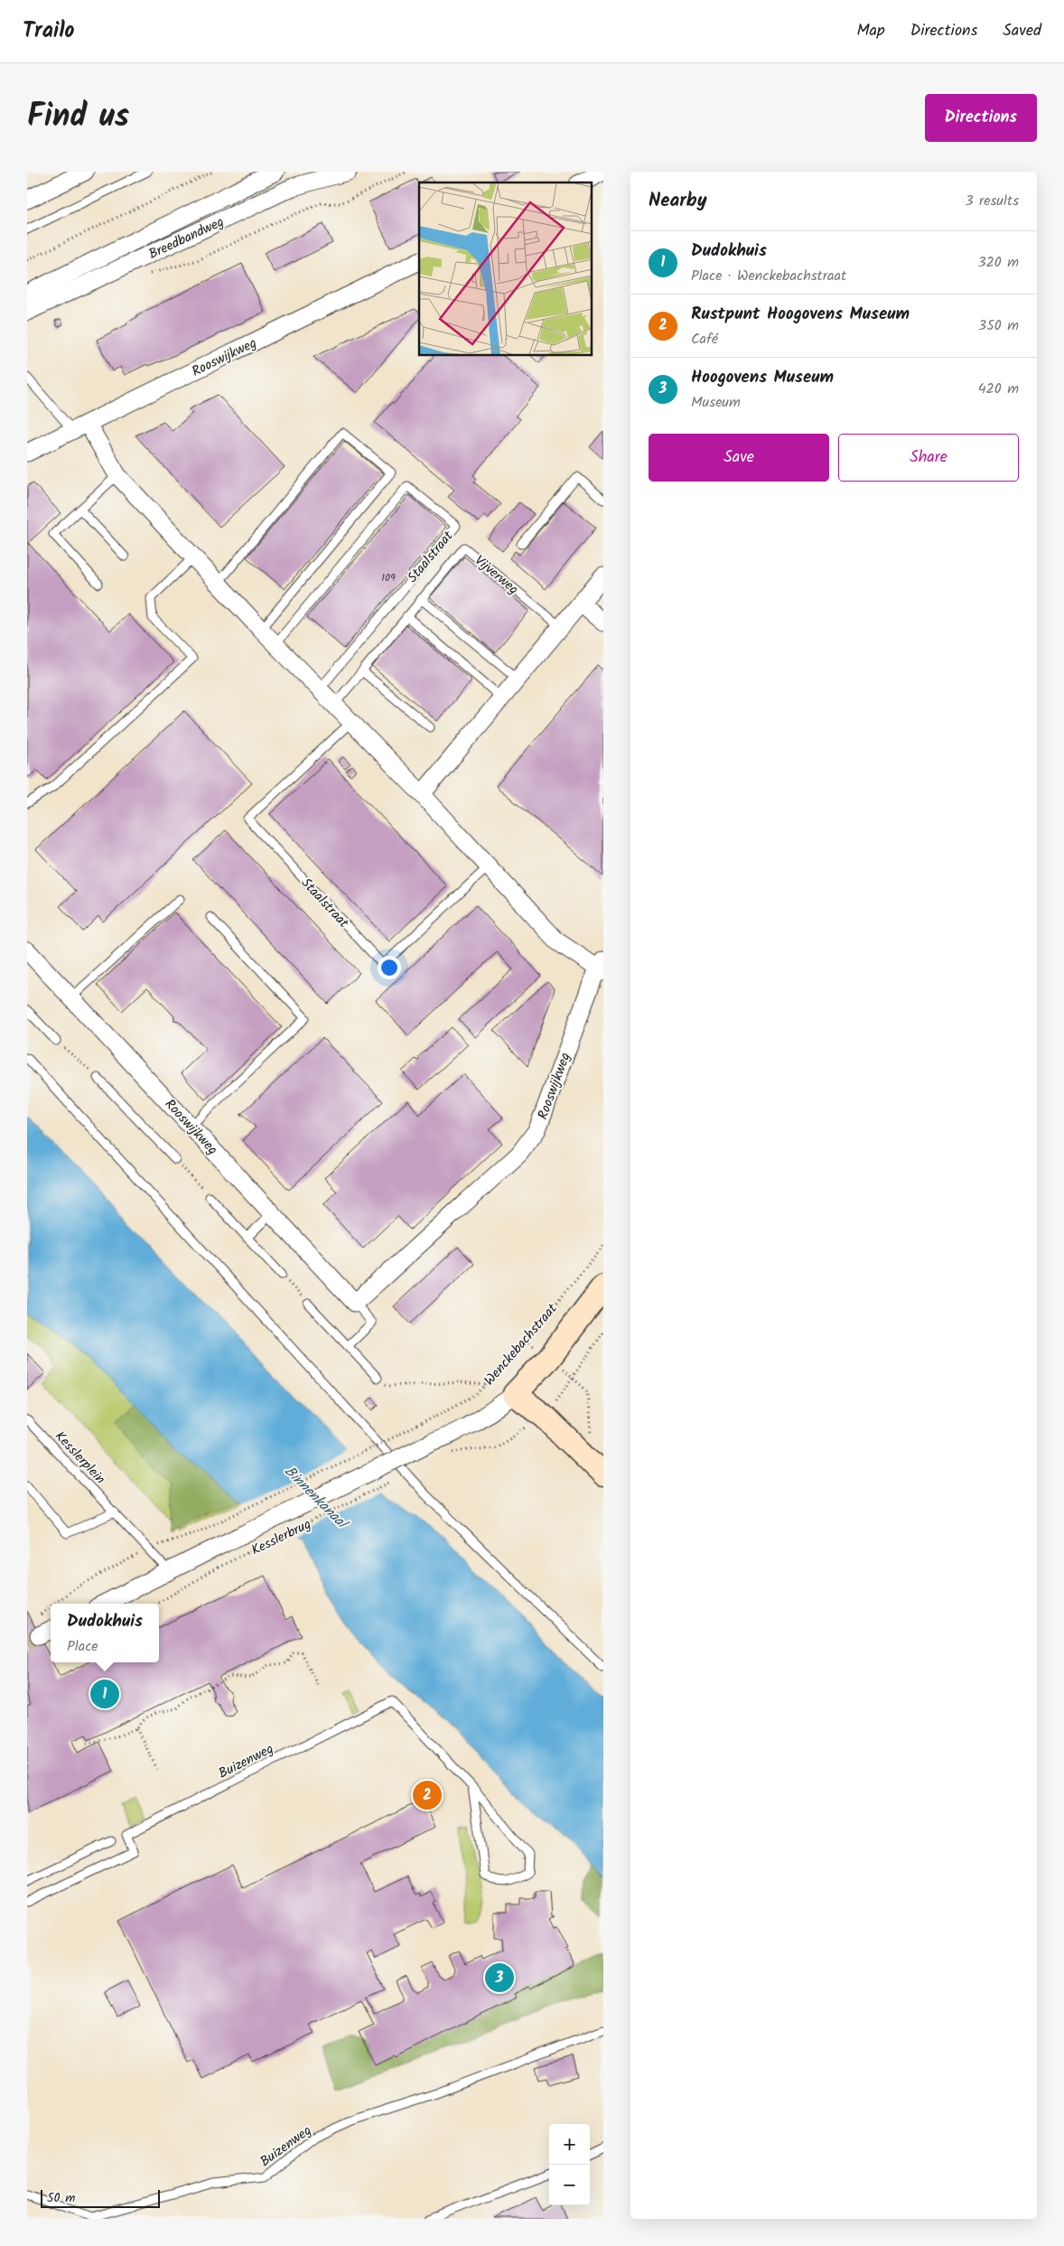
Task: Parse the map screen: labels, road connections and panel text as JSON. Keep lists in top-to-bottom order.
{
  "streets": {
    "street": [
      "Breedbandweg",
      "Rooswijkweg",
      "Wenckebachstraat",
      "Kesslerbrug"
    ],
    "lane": [
      "Staalstraat",
      "Vijverweg",
      "Kesslerplein",
      "Buizenweg"
    ]
  },
  "crossings": [
    ["Wenckebachstraat", "Kesslerplein"],
    ["Wenckebachstraat", "Kesslerbrug"],
    ["Kesslerplein", "Kesslerbrug"]
  ],
  "water": ["Binnenkanaal"],
  "house_numbers": ["109"],
  "scale_bar": "50 m",
  "page": {
    "header": "Trailo",
    "nav": ["Map", "Directions", "Saved"],
    "title": "Find us",
    "buttons": [
      "Directions",
      ["Save", "Share"]
    ],
    "heading": ["Nearby", "3 results"],
    "list": [
      {
        "mark": "1",
        "name": "Dudokhuis",
        "note": "Place · Wenckebachstraat",
        "value": "320 m"
      },
      {
        "mark": "2",
        "name": "Rustpunt Hoogovens Museum",
        "note": "Café",
        "value": "350 m"
      },
      {
        "mark": "3",
        "name": "Hoogovens Museum",
        "note": "Museum",
        "value": "420 m"
      }
    ],
    "popup": ["Dudokhuis", "Place"],
    "pins": ["1", "2", "3"],
    "map_buttons": ["+", "−"],
    "scale": "50 m"
  }
}
